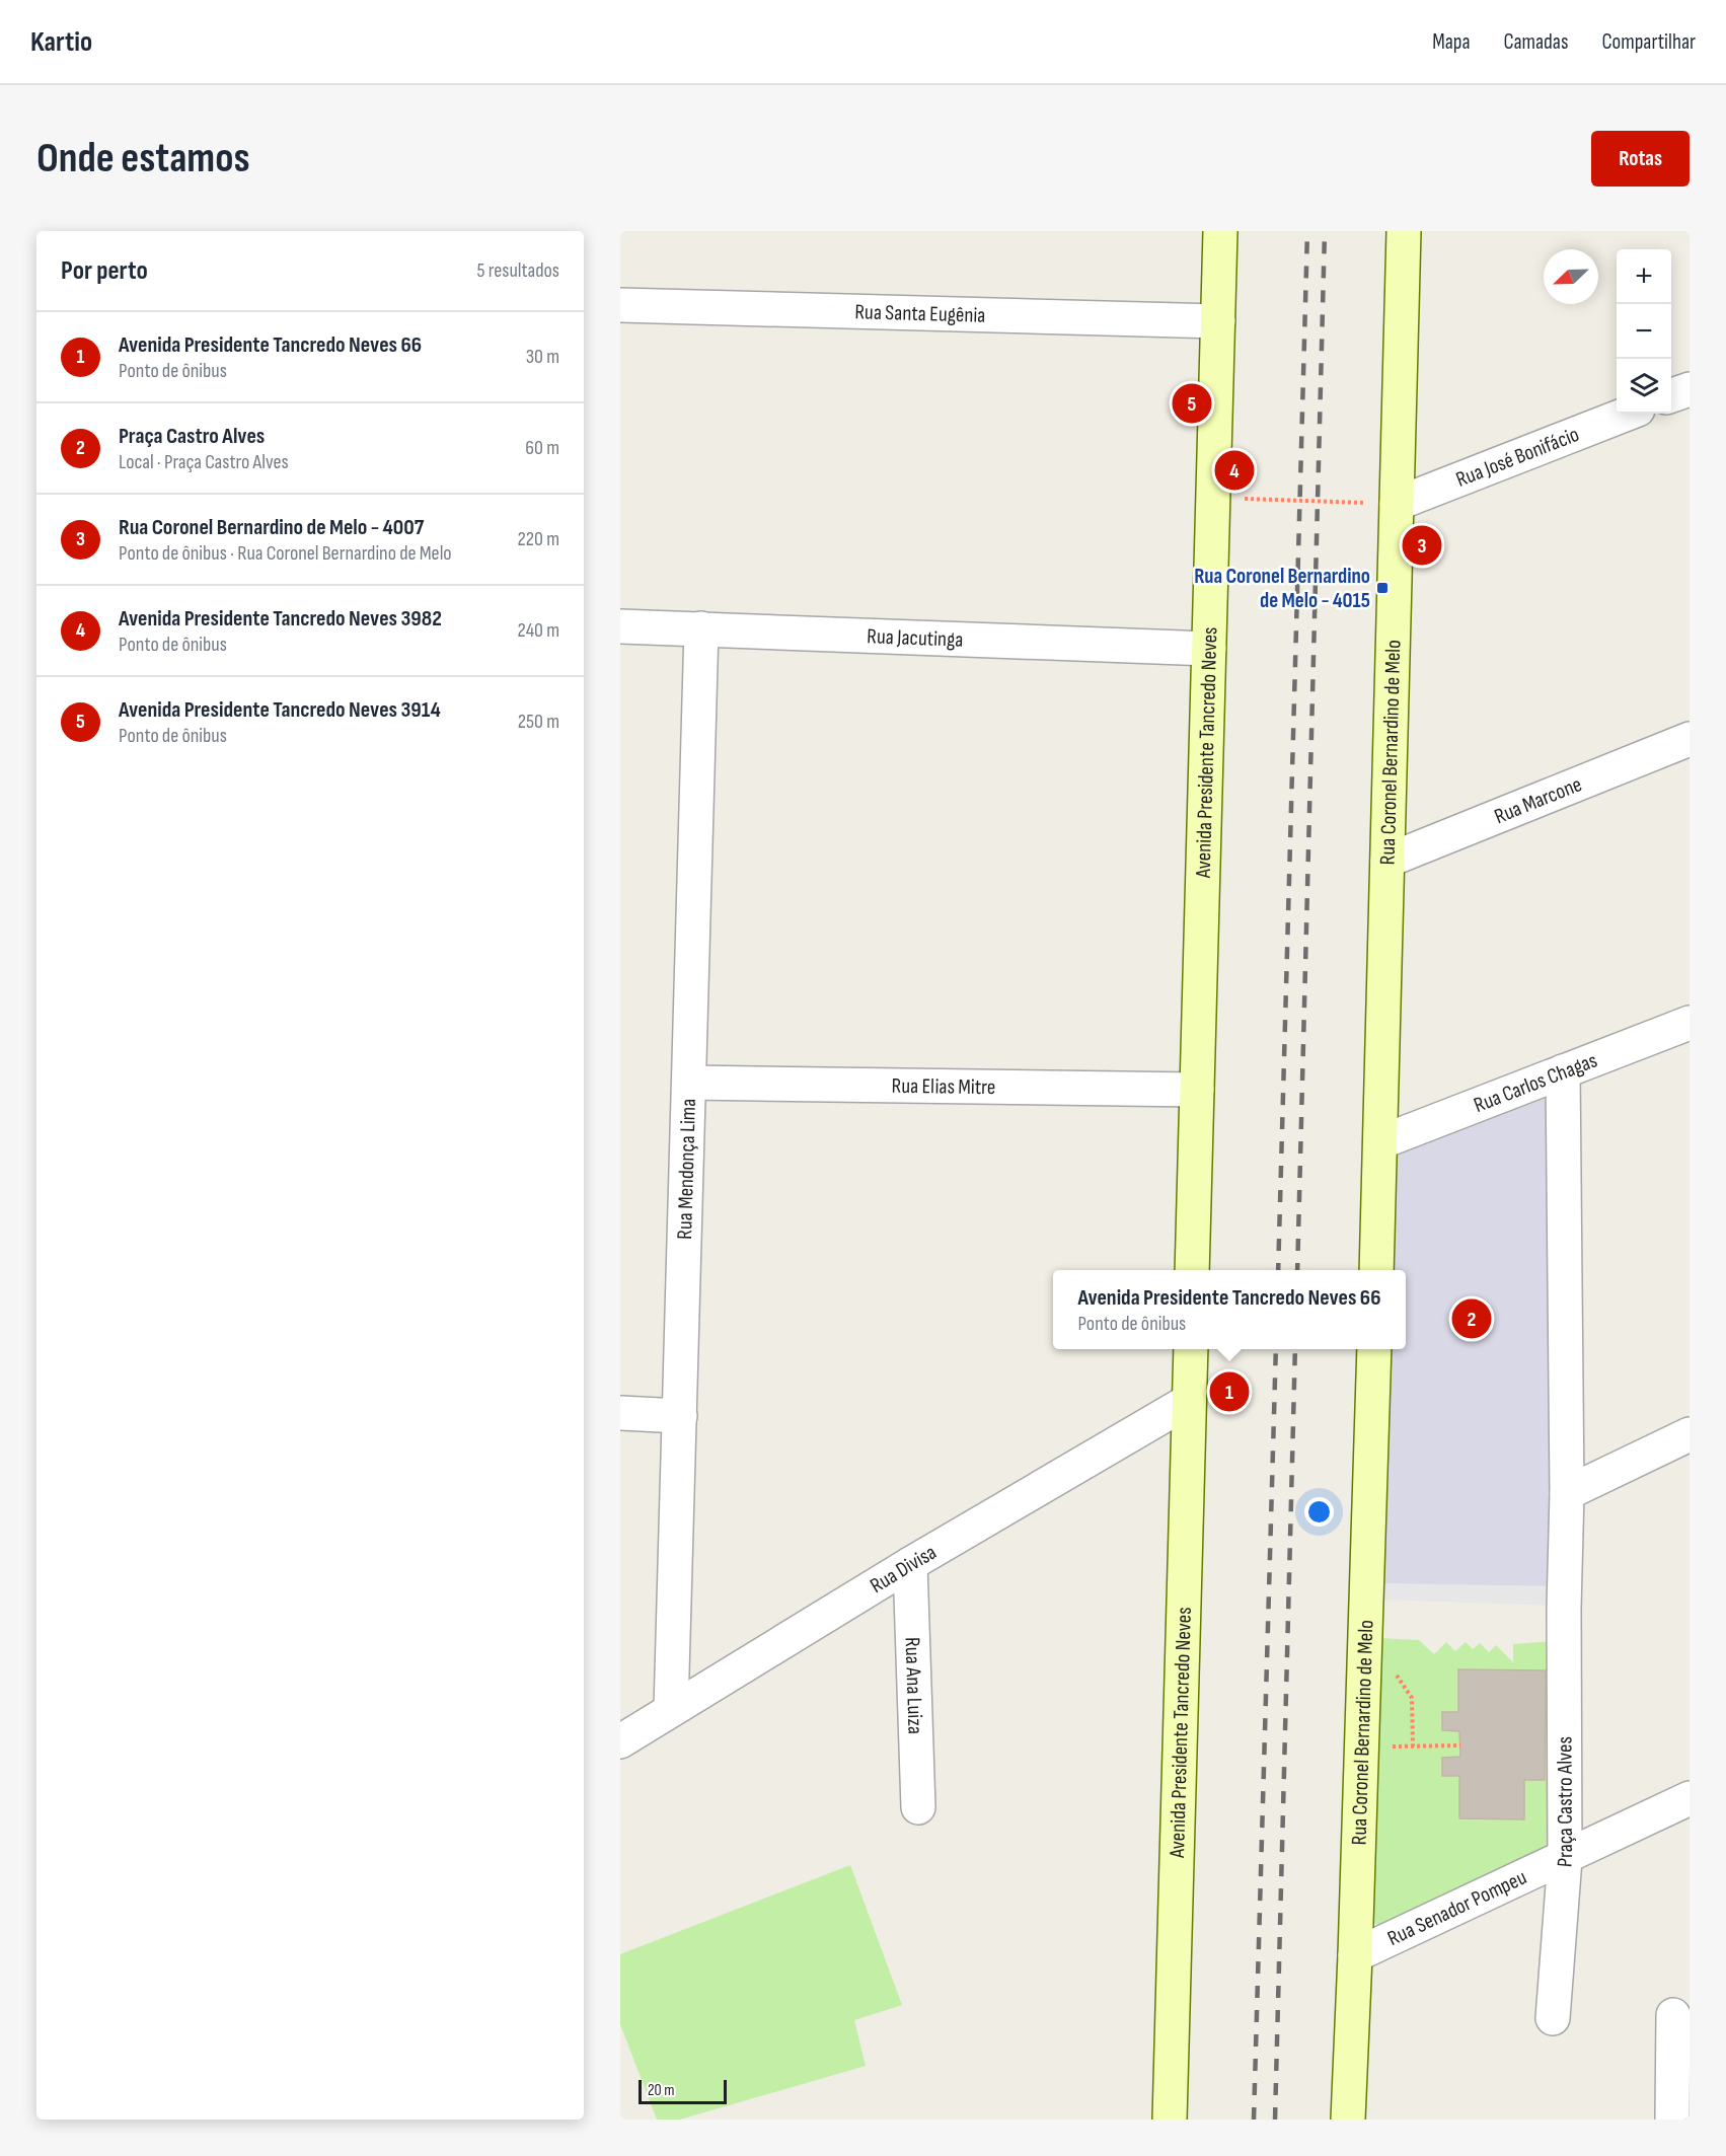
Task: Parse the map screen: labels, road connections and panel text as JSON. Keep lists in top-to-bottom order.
{
  "streets": {
    "main road": ["Avenida Presidente Tancredo Neves", "Rua Coronel Bernardino de Melo"],
    "street": [
      "Rua Santa Eugênia",
      "Rua José Bonifácio",
      "Rua Jacutinga",
      "Rua Marcone",
      "Rua Carlos Chagas",
      "Rua Elias Mitre",
      "Rua Mendonça Lima",
      "Rua Divisa",
      "Rua Ana Luiza",
      "Praça Castro Alves",
      "Rua Senador Pompeu"
    ]
  },
  "crossings": [
    ["Rua Santa Eugênia", "Avenida Presidente Tancredo Neves"],
    ["Rua José Bonifácio", "Rua Coronel Bernardino de Melo"],
    ["Rua Jacutinga", "Avenida Presidente Tancredo Neves"],
    ["Rua Jacutinga", "Rua Mendonça Lima"],
    ["Avenida Presidente Tancredo Neves", "Rua Elias Mitre"],
    ["Avenida Presidente Tancredo Neves", "Rua Divisa"],
    ["Rua Coronel Bernardino de Melo", "Rua Marcone"],
    ["Rua Coronel Bernardino de Melo", "Rua Carlos Chagas"],
    ["Rua Coronel Bernardino de Melo", "Rua Senador Pompeu"],
    ["Rua Carlos Chagas", "Praça Castro Alves"],
    ["Rua Elias Mitre", "Rua Mendonça Lima"],
    ["Rua Mendonça Lima", "Rua Divisa"],
    ["Rua Divisa", "Rua Ana Luiza"],
    ["Praça Castro Alves", "Rua Senador Pompeu"]
  ],
  "places": {
    "transit": ["Rua Coronel Bernardino de Melo - 4015"]
  },
  "scale_bar": "20 m",
  "north": "bottom left",
  "page": {
    "header": "Kartio",
    "nav": ["Mapa", "Camadas", "Compartilhar"],
    "buttons": "Rotas",
    "title": "Onde estamos",
    "heading": ["Por perto", "5 resultados"],
    "map_buttons": ["+", "−"],
    "list": [
      {
        "mark": "1",
        "name": "Avenida Presidente Tancredo Neves 66",
        "note": "Ponto de ônibus",
        "value": "30 m"
      },
      {
        "mark": "2",
        "name": "Praça Castro Alves",
        "note": "Local · Praça Castro Alves",
        "value": "60 m"
      },
      {
        "mark": "3",
        "name": "Rua Coronel Bernardino de Melo - 4007",
        "note": "Ponto de ônibus · Rua Coronel Bernardino de Melo",
        "value": "220 m"
      },
      {
        "mark": "4",
        "name": "Avenida Presidente Tancredo Neves 3982",
        "note": "Ponto de ônibus",
        "value": "240 m"
      },
      {
        "mark": "5",
        "name": "Avenida Presidente Tancredo Neves 3914",
        "note": "Ponto de ônibus",
        "value": "250 m"
      }
    ],
    "pins": [
      "5",
      "4",
      "3",
      "2",
      "1"
    ],
    "popup": ["Avenida Presidente Tancredo Neves 66", "Ponto de ônibus"],
    "scale": "20 m"
  }
}
